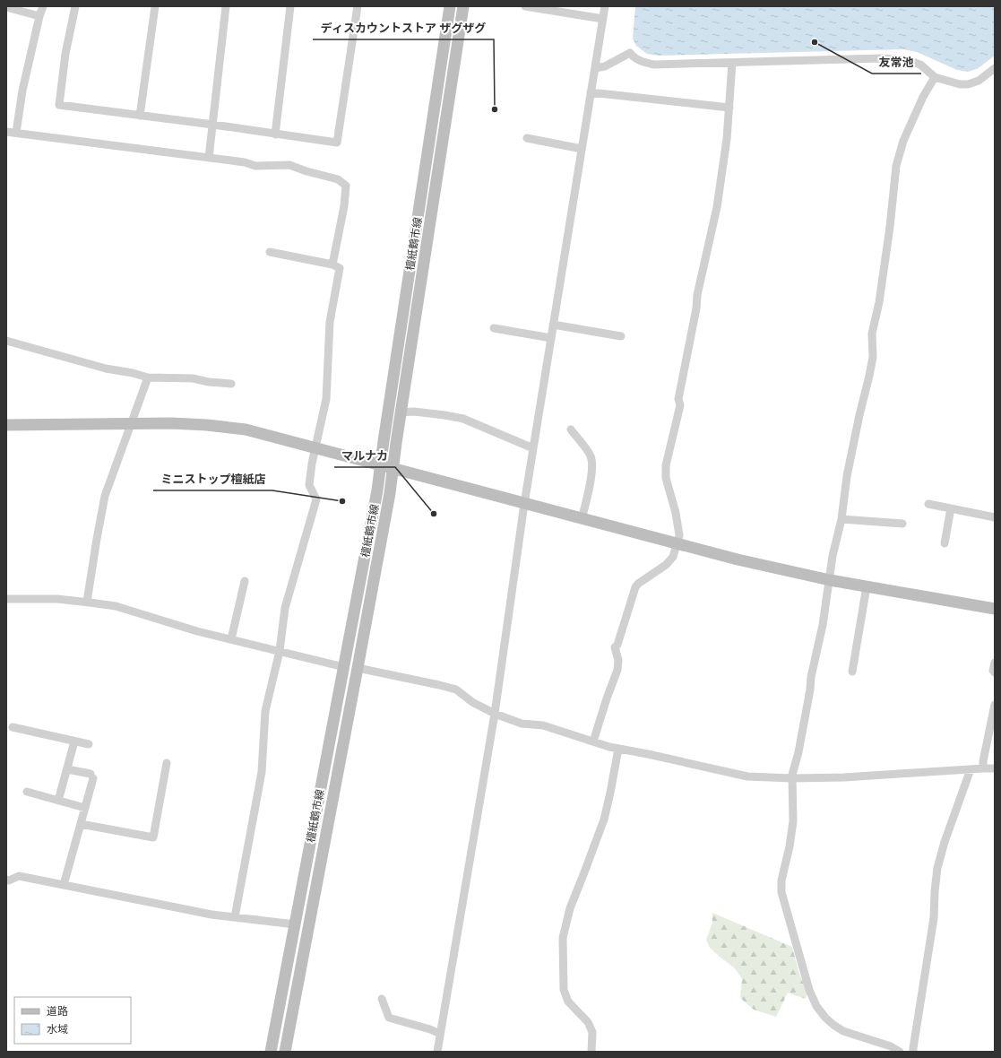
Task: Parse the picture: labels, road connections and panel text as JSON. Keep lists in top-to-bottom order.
{
  "streets": {
    "main road": ["檀紙鶴市線"]
  },
  "places": [
    "友常池",
    "ディスカウントストア ザグザグ",
    "ミニストップ檀紙店",
    "マルナカ"
  ],
  "legend": ["道路", "水域"]
}
